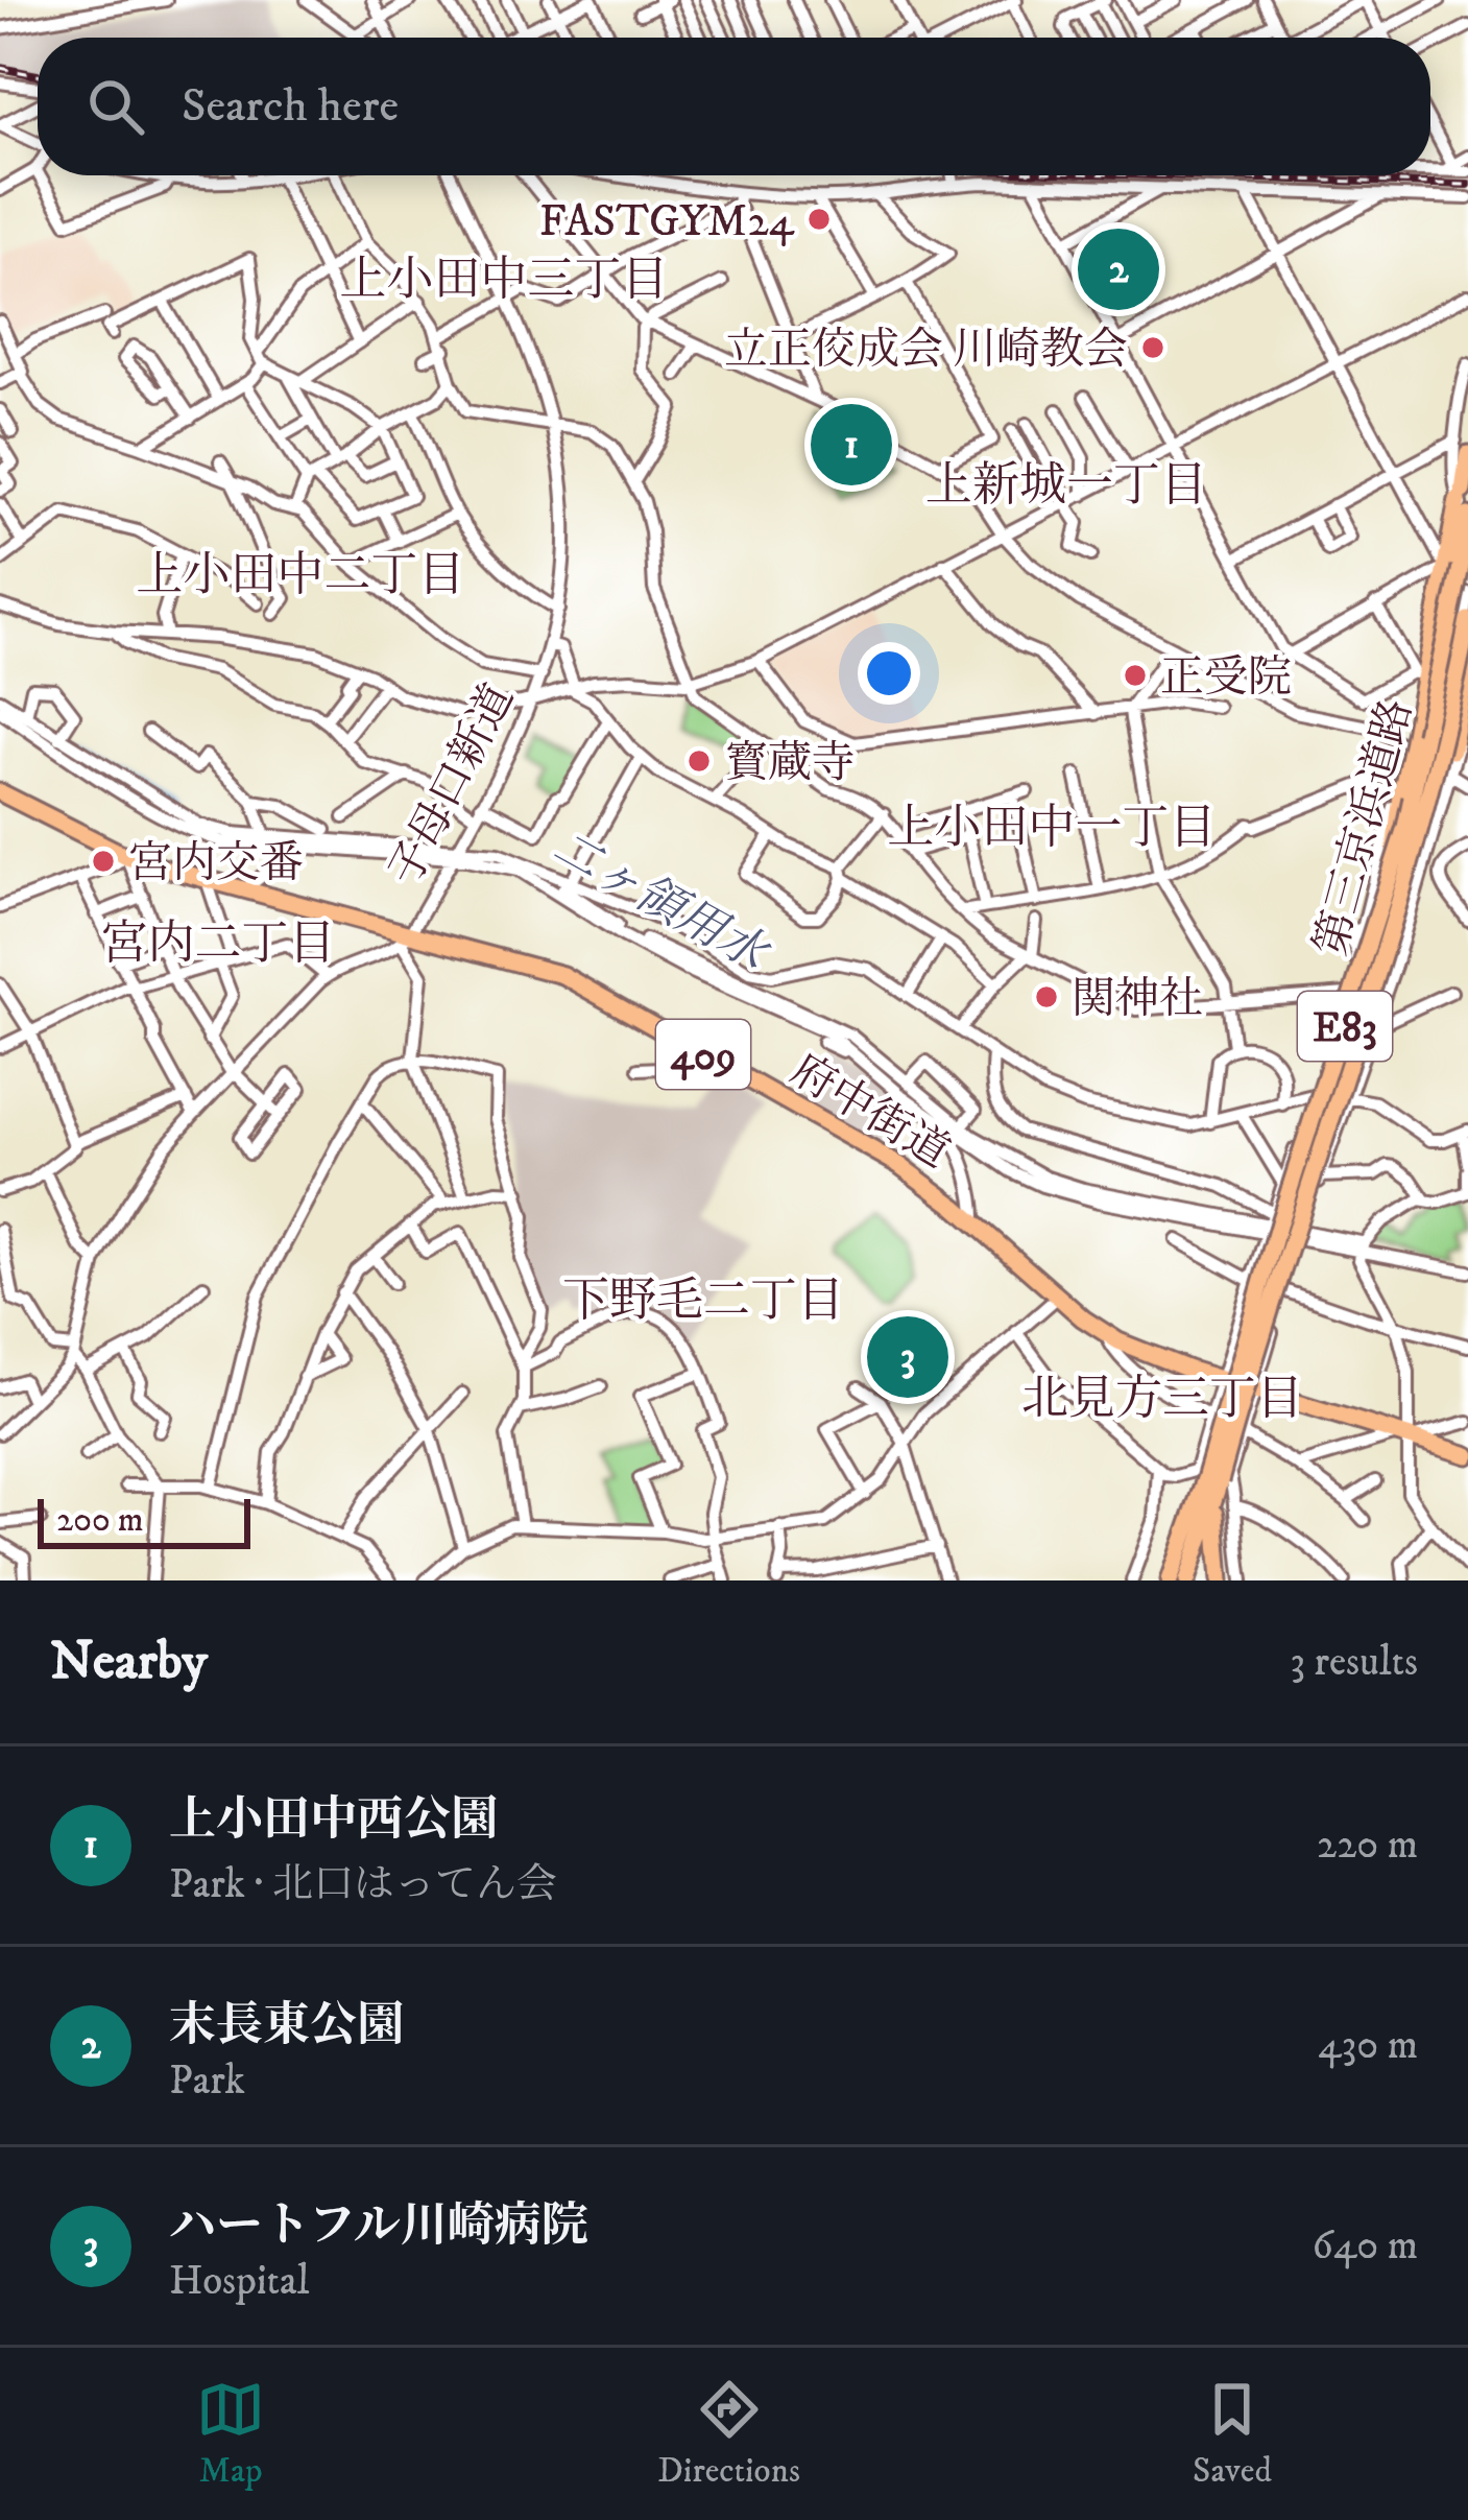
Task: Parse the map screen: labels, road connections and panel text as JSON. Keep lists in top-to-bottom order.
{
  "streets": {
    "highway": [
      "第三京浜道路",
      "E83",
      "409",
      "府中街道"
    ],
    "street": ["子母口新道"]
  },
  "crossings": [
    ["子母口新道", "府中街道"]
  ],
  "districts": [
    "上小田中三丁目",
    "上新城一丁目",
    "上小田中二丁目",
    "上小田中一丁目",
    "宮内二丁目",
    "下野毛二丁目",
    "北見方三丁目"
  ],
  "water": ["二ヶ領用水"],
  "places": [
    "FASTGYM24",
    "立正佼成会 川崎教会",
    "正受院",
    "寳蔵寺",
    "宮内交番",
    "関神社"
  ],
  "scale_bar": "200 m",
  "page": {
    "search": "Search here",
    "pins": ["2", "1", "3"],
    "scale": "200 m",
    "heading": ["Nearby", "3 results"],
    "list": [
      {
        "mark": "1",
        "name": "上小田中西公園",
        "note": "Park · 北口はってん会",
        "value": "220 m"
      },
      {
        "mark": "2",
        "name": "末長東公園",
        "note": "Park",
        "value": "430 m"
      },
      {
        "mark": "3",
        "name": "ハートフル川崎病院",
        "note": "Hospital",
        "value": "640 m"
      }
    ],
    "nav": ["Map", "Directions", "Saved"]
  }
}
